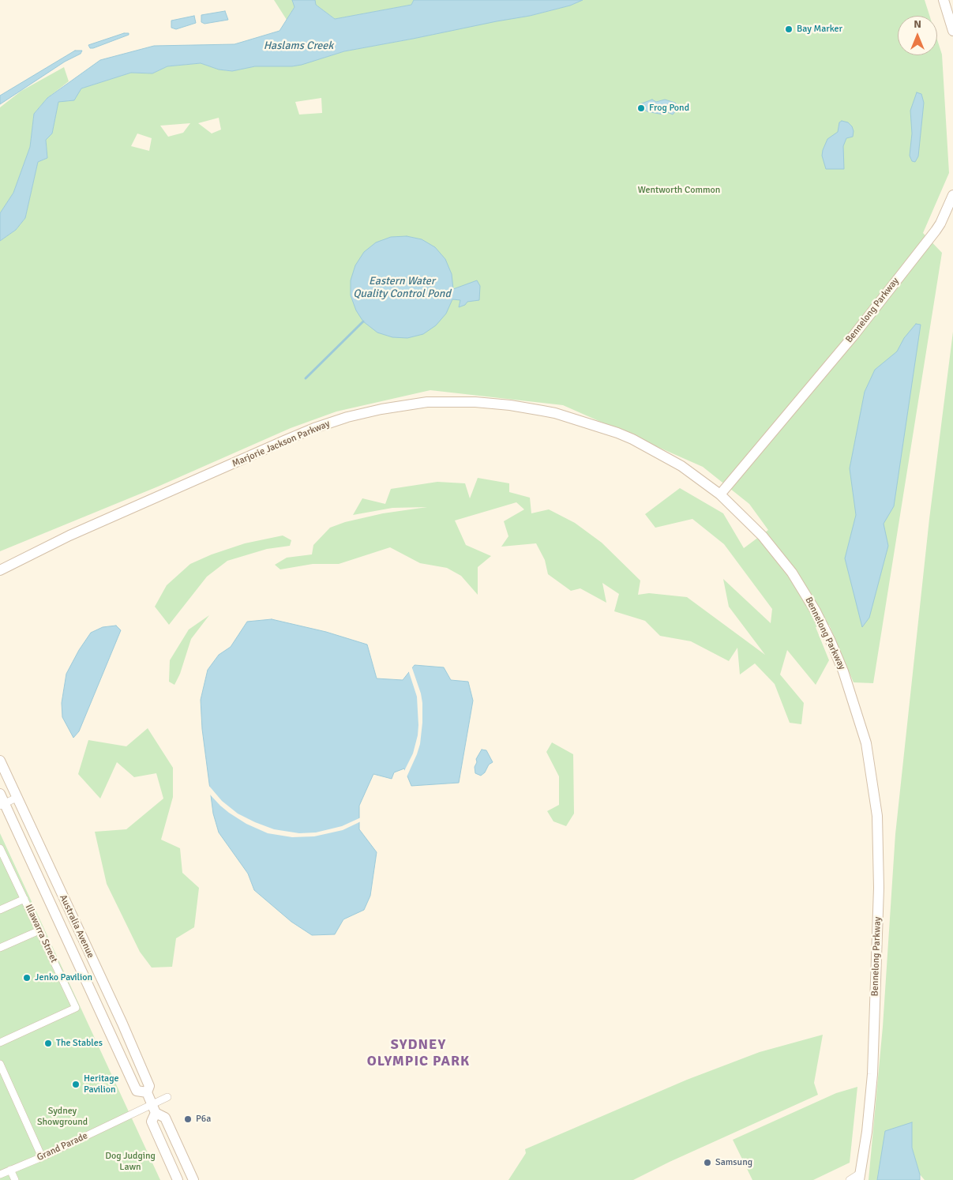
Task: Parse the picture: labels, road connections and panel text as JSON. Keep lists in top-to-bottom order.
{
  "streets": {
    "street": [
      "Bennelong Parkway",
      "Marjorie Jackson Parkway",
      "Australia Avenue",
      "Illawarra Street",
      "Grand Parade"
    ]
  },
  "crossings": [
    ["Bennelong Parkway", "Marjorie Jackson Parkway"],
    ["Australia Avenue", "Grand Parade"]
  ],
  "districts": ["SYDNEY OLYMPIC PARK"],
  "water": ["Haslams Creek", "Eastern Water Quality Control Pond"],
  "parks": ["Wentworth Common", "Sydney Showground", "Dog Judging Lawn"],
  "places": [
    "Bay Marker",
    "Frog Pond",
    "Jenko Pavilion",
    "The Stables",
    "Heritage Pavilion",
    "P6a",
    "Samsung"
  ],
  "north": "top"
}
